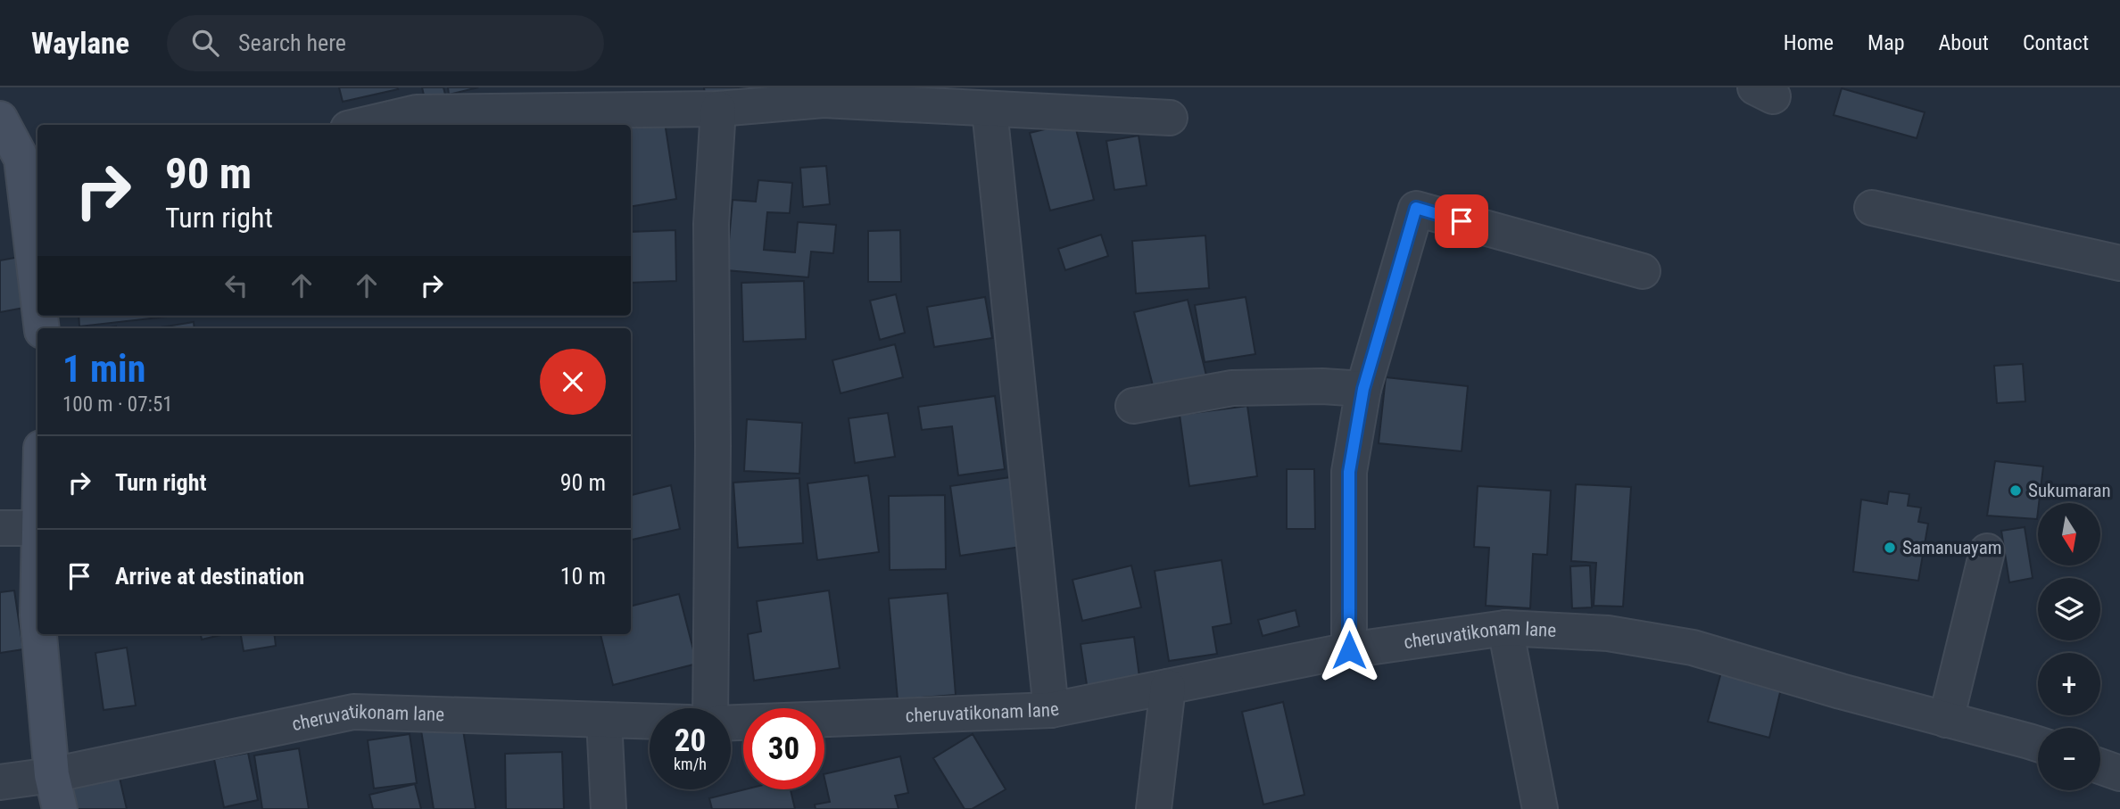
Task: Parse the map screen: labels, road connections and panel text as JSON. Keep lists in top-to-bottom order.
{
  "streets": {
    "street": ["cheruvatikonam lane"]
  },
  "places": ["Sukumaran", "Samanuayam"],
  "north": "bottom",
  "page": {
    "header": "Waylane",
    "search": "Search here",
    "nav": [
      "Home",
      "Map",
      "About",
      "Contact"
    ],
    "turn": ["90 m", "Turn right"],
    "heading": ["1 min", "100 m · 07:51"],
    "list": [
      {
        "name": "Turn right",
        "value": "90 m"
      },
      {
        "name": "Arrive at destination",
        "value": "10 m"
      }
    ],
    "map_buttons": ["+", "−"],
    "speed": "20 km/h",
    "limit": "30"
  }
}
